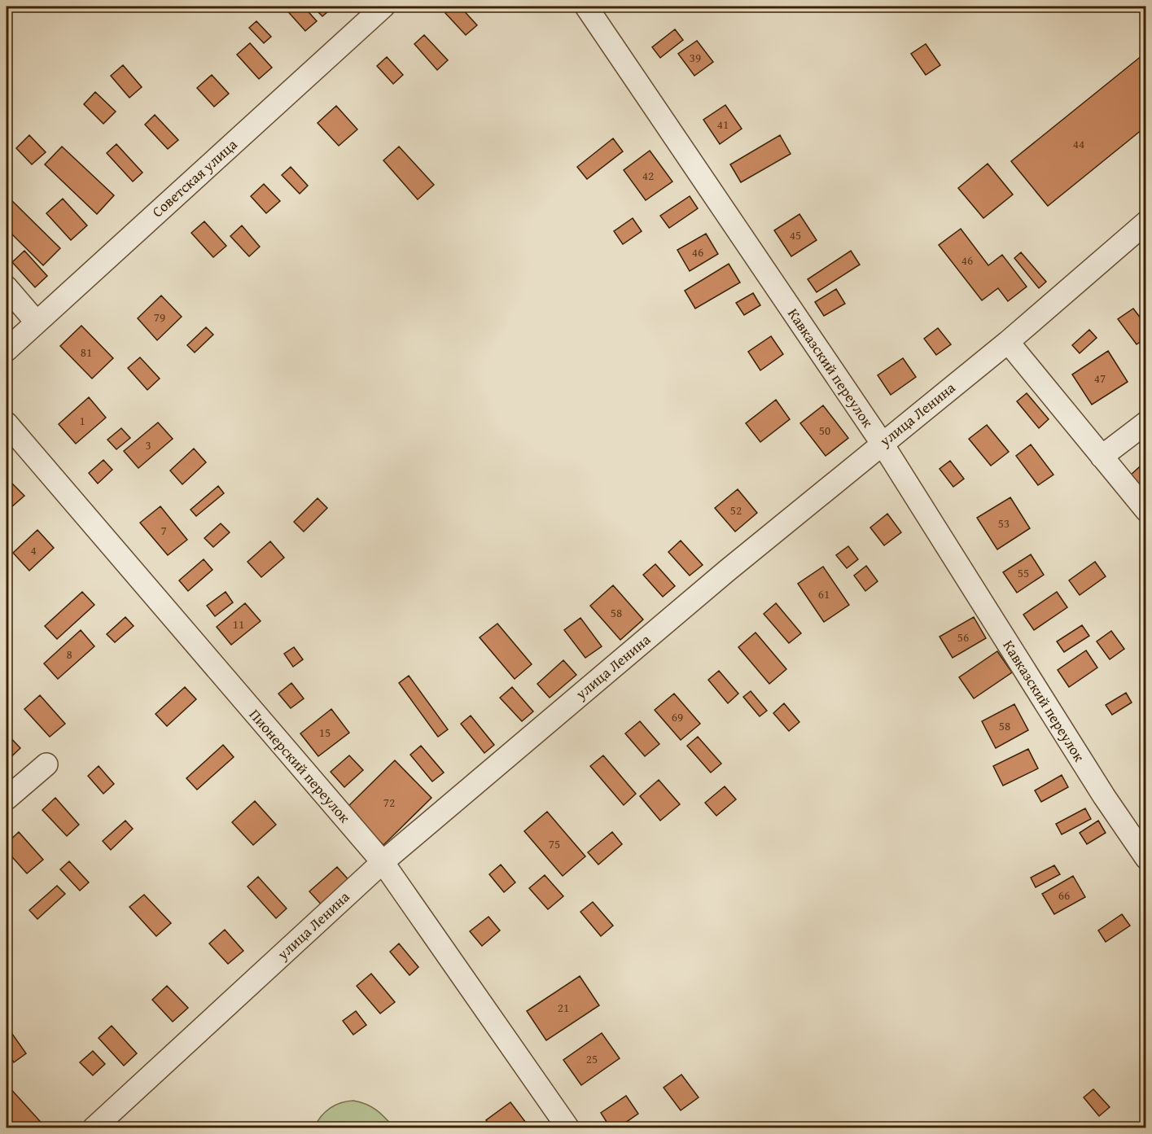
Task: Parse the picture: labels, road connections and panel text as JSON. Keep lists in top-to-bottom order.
{
  "streets": {
    "street": [
      "Советская улица",
      "Кавказский переулок",
      "улица Ленина",
      "Пионерский переулок"
    ]
  },
  "crossings": [
    ["Кавказский переулок", "улица Ленина"],
    ["улица Ленина", "Пионерский переулок"]
  ],
  "house_numbers": [
    "39",
    "41",
    "44",
    "42",
    "45",
    "46",
    "46",
    "79",
    "81",
    "47",
    "1",
    "50",
    "3",
    "52",
    "53",
    "7",
    "4",
    "55",
    "61",
    "58",
    "11",
    "56",
    "8",
    "69",
    "58",
    "15",
    "72",
    "75",
    "66",
    "21",
    "25"
  ]
}
